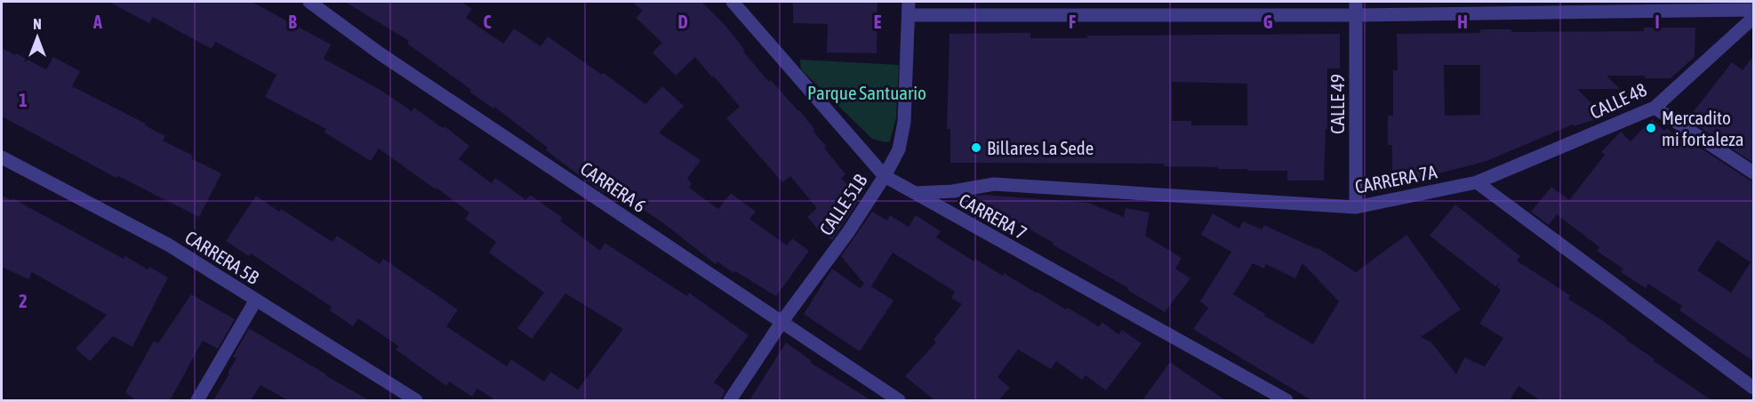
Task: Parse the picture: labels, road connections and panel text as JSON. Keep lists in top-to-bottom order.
{
  "streets": {
    "street": [
      "CALLE 48",
      "CALLE 49",
      "CARRERA 7A",
      "CARRERA 6",
      "CALLE 51B",
      "CARRERA 7",
      "CARRERA 5B"
    ]
  },
  "crossings": [
    ["CALLE 48", "CARRERA 7A"],
    ["CALLE 49", "CARRERA 7A"],
    ["CARRERA 7A", "CARRERA 7"],
    ["CARRERA 6", "CALLE 51B"],
    ["CALLE 51B", "CARRERA 7"]
  ],
  "parks": ["Parque Santuario"],
  "places": ["Mercadito mi fortaleza", "Billares La Sede"],
  "north": "top",
  "grid": {
    "columns": [
      "A",
      "B",
      "C",
      "D",
      "E",
      "F",
      "G",
      "H",
      "I"
    ],
    "rows": ["1", "2"]
  }
}
